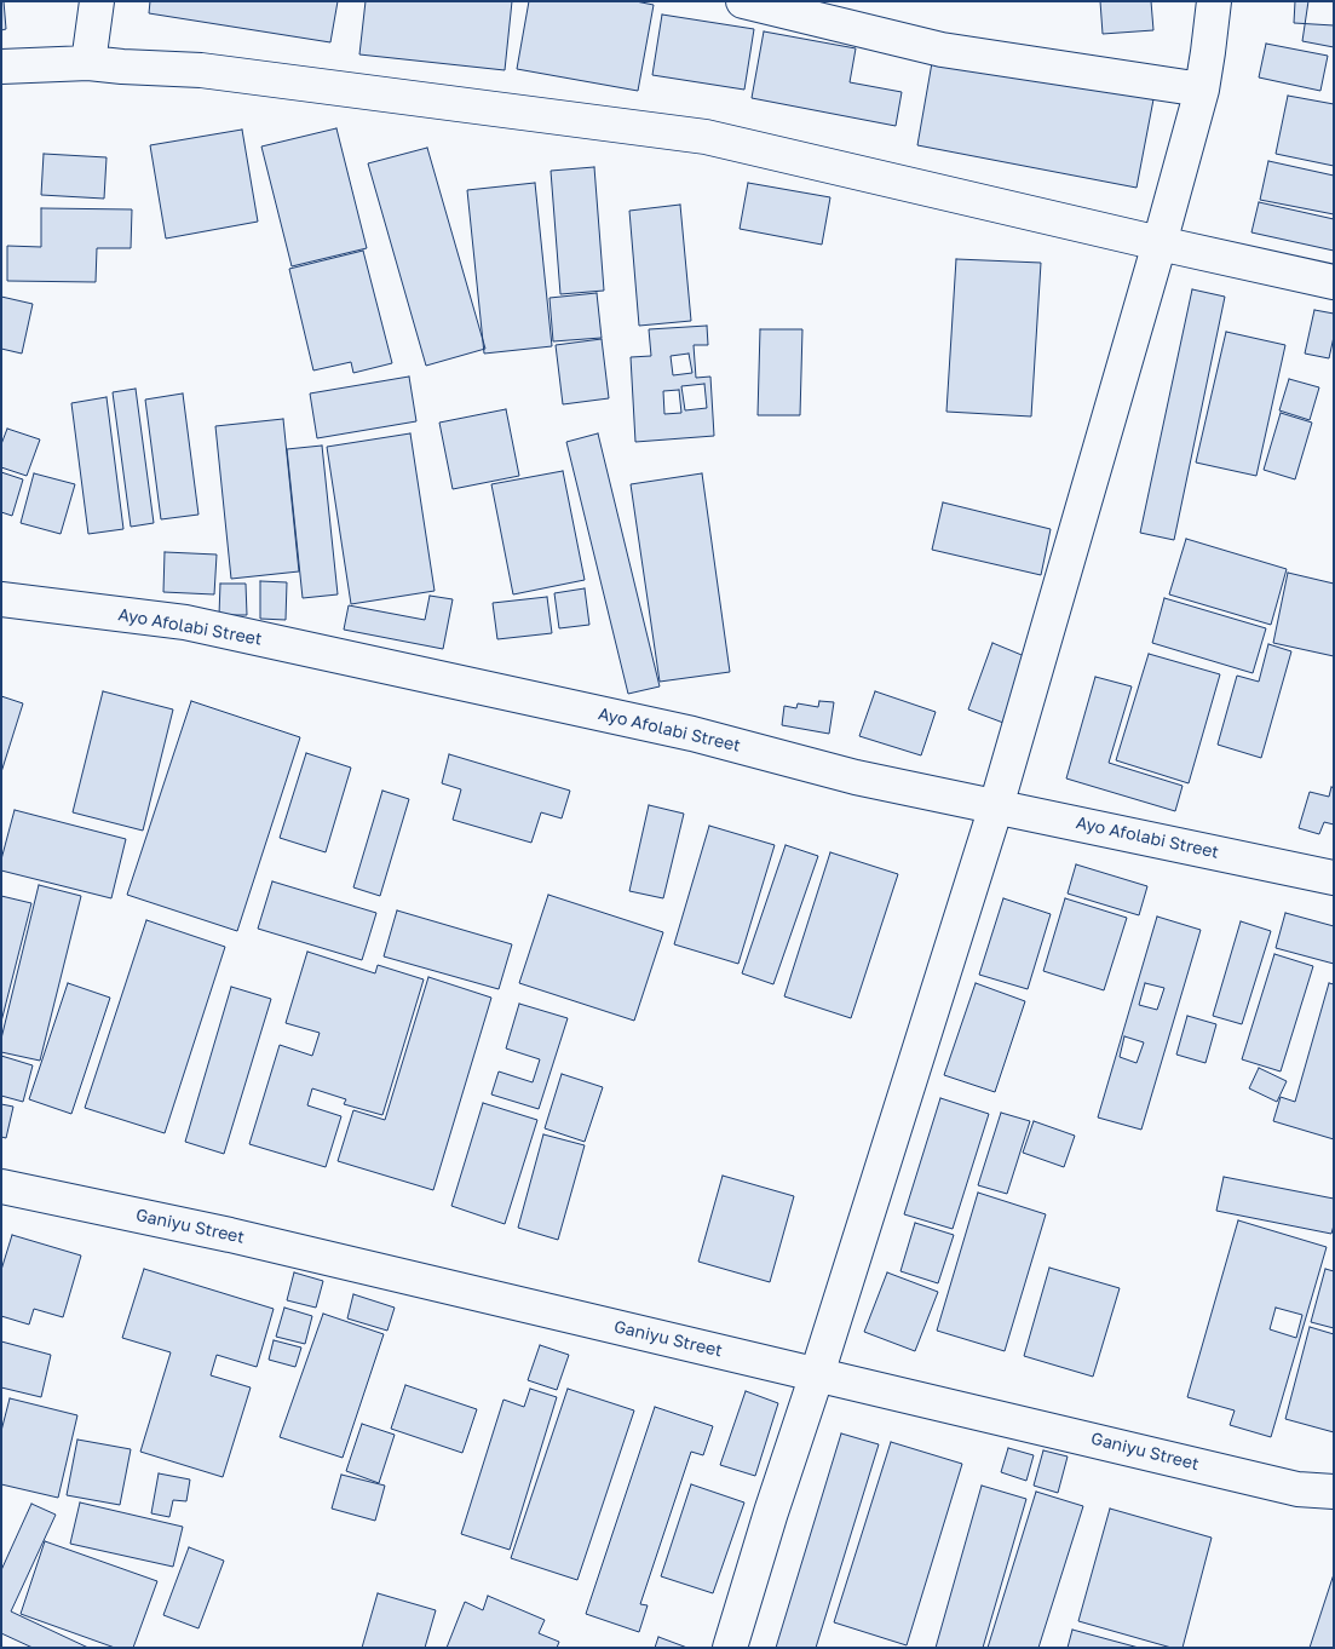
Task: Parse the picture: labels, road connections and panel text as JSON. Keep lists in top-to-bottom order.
{
  "streets": {
    "street": ["Ayo Afolabi Street", "Ganiyu Street"]
  }
}
